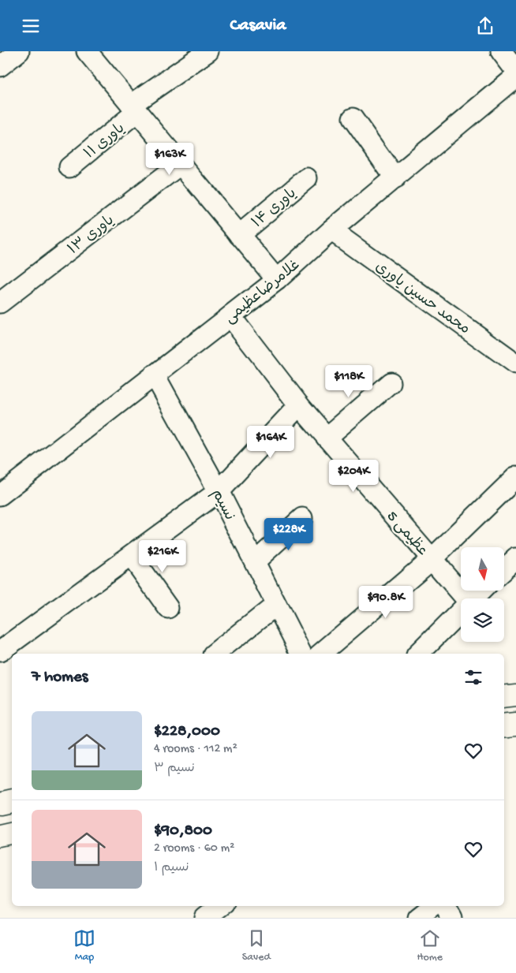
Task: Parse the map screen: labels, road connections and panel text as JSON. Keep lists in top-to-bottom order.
{
  "streets": {
    "street": [
      "یاوری ۱۱",
      "یاوری ۱۴",
      "یاوری ۱۳",
      "غلامرضاعظیمی",
      "محمد حسین یاوری",
      "نسیم",
      "عظیمی 5"
    ]
  },
  "crossings": [
    ["غلامرضاعظیمی", "محمد حسین یاوری"],
    ["غلامرضاعظیمی", "نسیم"],
    ["غلامرضاعظیمی", "عظیمی 5"]
  ],
  "north": "bottom",
  "page": {
    "header": "Casavia",
    "price": [
      "$163K",
      "$118K",
      "$164K",
      "$204K",
      "$228K",
      "$216K",
      "$90.8K"
    ],
    "heading": "7 homes",
    "list": [
      {
        "name": "$228,000",
        "note": "4 rooms · 112 m² · نسیم ۳"
      },
      {
        "name": "$90,800",
        "note": "2 rooms · 60 m² · نسیم ۱"
      }
    ],
    "tabs": ["Map", "Saved", "Home"]
  }
}
